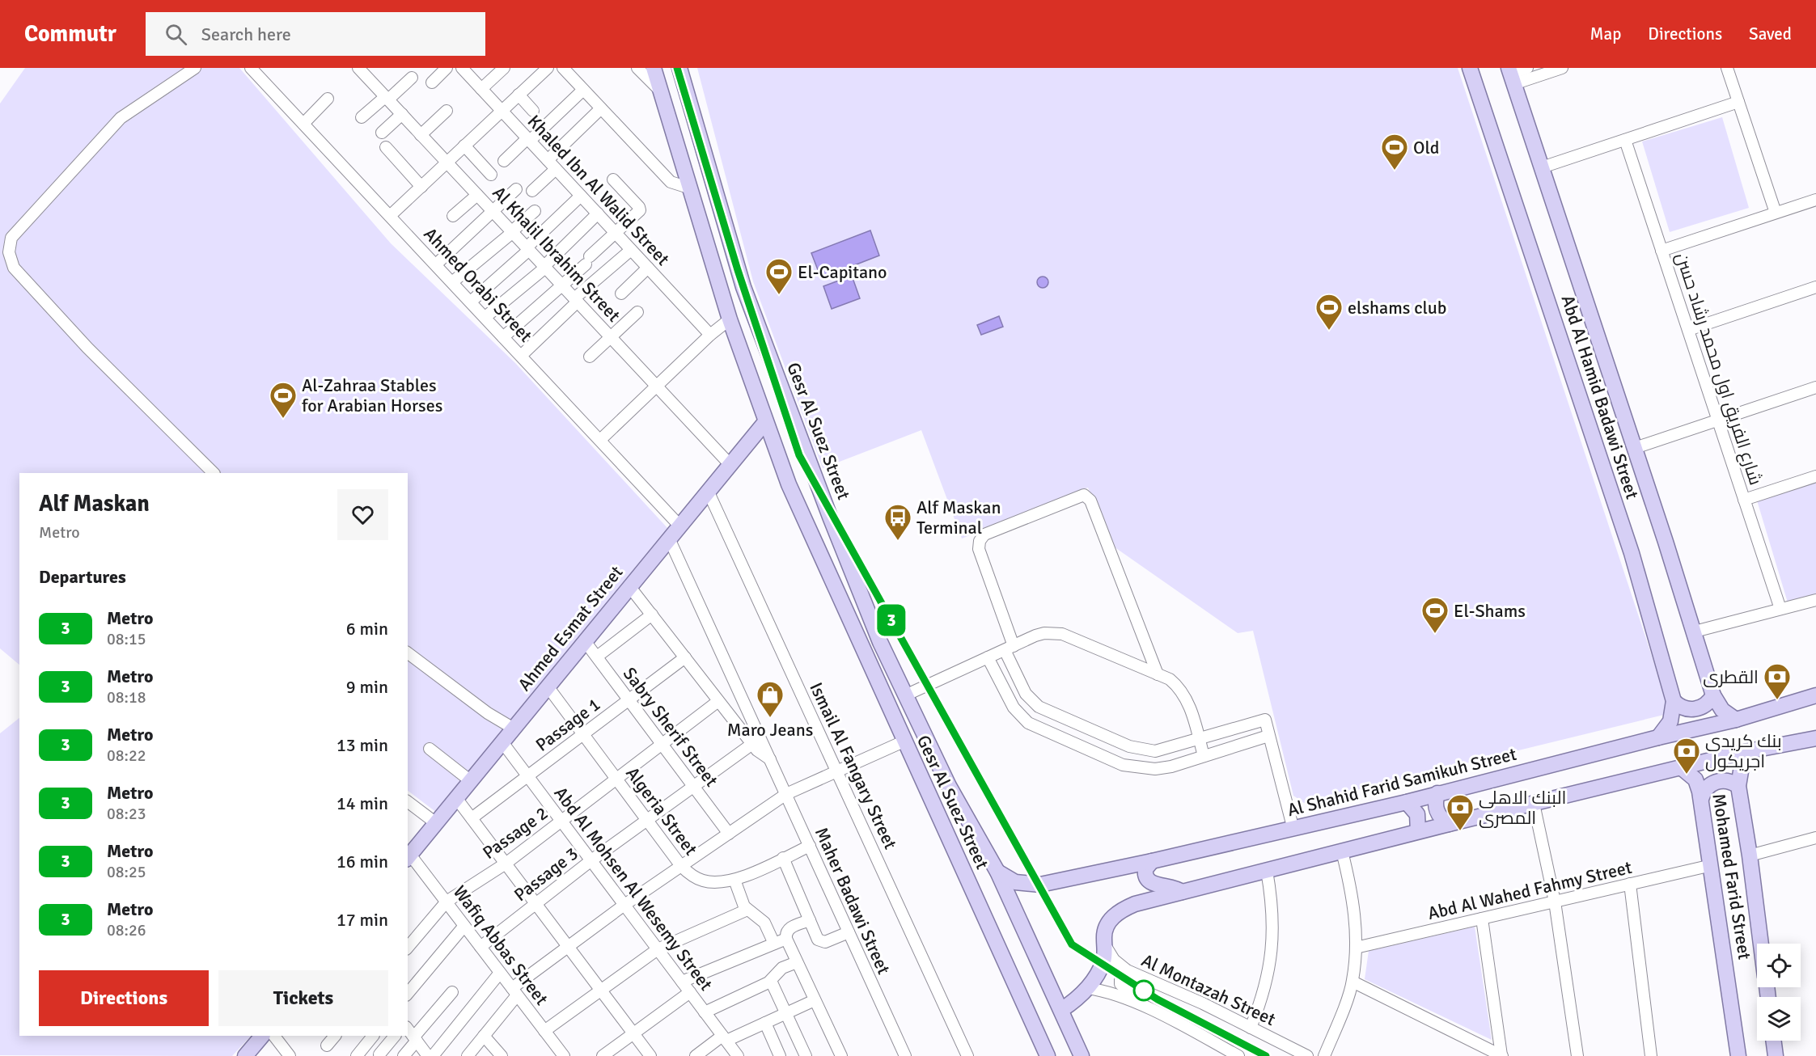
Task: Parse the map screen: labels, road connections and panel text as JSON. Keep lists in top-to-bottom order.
{
  "streets": {
    "main road": [
      "Abd Al Hamid Badawi Street",
      "Gesr Al Suez Street",
      "Ahmed Esmat Street",
      "Al Shahid Farid Samikuh Street",
      "Mohamed Farid Street"
    ],
    "street": [
      "Khaled Ibn Al Walid Street",
      "Al Khalil Ibrahim Street",
      "Ahmed Orabi Street",
      "شارع الفريق اول محمد رشاد حسن",
      "Passage 1",
      "Sabry Sherif Street",
      "Ismail Al Fangary Street",
      "Algeria Street",
      "Passage 2",
      "Passage 3",
      "Abd Al Mohsen Al Wesemy Street",
      "Abd Al Wahed Fahmy Street",
      "Maher Badawi Street",
      "Wafiq Abbas Street",
      "Al Montazah Street"
    ]
  },
  "crossings": [
    ["Al Khalil Ibrahim Street", "Ahmed Esmat Street"],
    ["Ahmed Orabi Street", "Ahmed Esmat Street"],
    ["Abd Al Hamid Badawi Street", "Al Shahid Farid Samikuh Street"],
    ["Gesr Al Suez Street", "Ahmed Esmat Street"],
    ["Gesr Al Suez Street", "Al Shahid Farid Samikuh Street"],
    ["Ahmed Esmat Street", "Sabry Sherif Street"],
    ["Ahmed Esmat Street", "Ismail Al Fangary Street"],
    ["Ahmed Esmat Street", "Algeria Street"],
    ["Ahmed Esmat Street", "Abd Al Mohsen Al Wesemy Street"],
    ["Ahmed Esmat Street", "Maher Badawi Street"],
    ["Ahmed Esmat Street", "Wafiq Abbas Street"],
    ["Passage 1", "Sabry Sherif Street"],
    ["Passage 1", "Algeria Street"],
    ["Passage 1", "Abd Al Mohsen Al Wesemy Street"],
    ["Passage 1", "Maher Badawi Street"],
    ["Sabry Sherif Street", "Passage 2"],
    ["Sabry Sherif Street", "Passage 3"],
    ["Algeria Street", "Passage 2"],
    ["Algeria Street", "Passage 3"],
    ["Algeria Street", "Maher Badawi Street"],
    ["Passage 2", "Abd Al Mohsen Al Wesemy Street"],
    ["Passage 2", "Maher Badawi Street"],
    ["Passage 2", "Wafiq Abbas Street"],
    ["Passage 3", "Abd Al Mohsen Al Wesemy Street"],
    ["Passage 3", "Maher Badawi Street"],
    ["Passage 3", "Wafiq Abbas Street"],
    ["Mohamed Farid Street", "Abd Al Wahed Fahmy Street"]
  ],
  "places": {
    "sports": [
      "Old",
      "El-Capitano",
      "elshams club",
      "Al-Zahraa Stables for Arabian Horses",
      "El-Shams"
    ],
    "bus stop": ["Alf Maskan Terminal"],
    "bank": ["القطرى", "بنك كريدى اجريكول", "البنك الاهلى المصرى"],
    "shop": ["Maro Jeans"]
  },
  "lines": ["metro line 3"],
  "page": {
    "header": "Commutr",
    "search": "Search here",
    "nav": ["Map", "Directions", "Saved"],
    "on_map": "3",
    "heading": [
      ["Alf Maskan", "Metro"],
      "Departures"
    ],
    "list": [
      {
        "mark": "3",
        "name": "Metro",
        "note": "08:15",
        "value": "6 min"
      },
      {
        "mark": "3",
        "name": "Metro",
        "note": "08:18",
        "value": "9 min"
      },
      {
        "mark": "3",
        "name": "Metro",
        "note": "08:22",
        "value": "13 min"
      },
      {
        "mark": "3",
        "name": "Metro",
        "note": "08:23",
        "value": "14 min"
      },
      {
        "mark": "3",
        "name": "Metro",
        "note": "08:25",
        "value": "16 min"
      },
      {
        "mark": "3",
        "name": "Metro",
        "note": "08:26",
        "value": "17 min"
      }
    ],
    "buttons": ["Directions", "Tickets"]
  }
}
